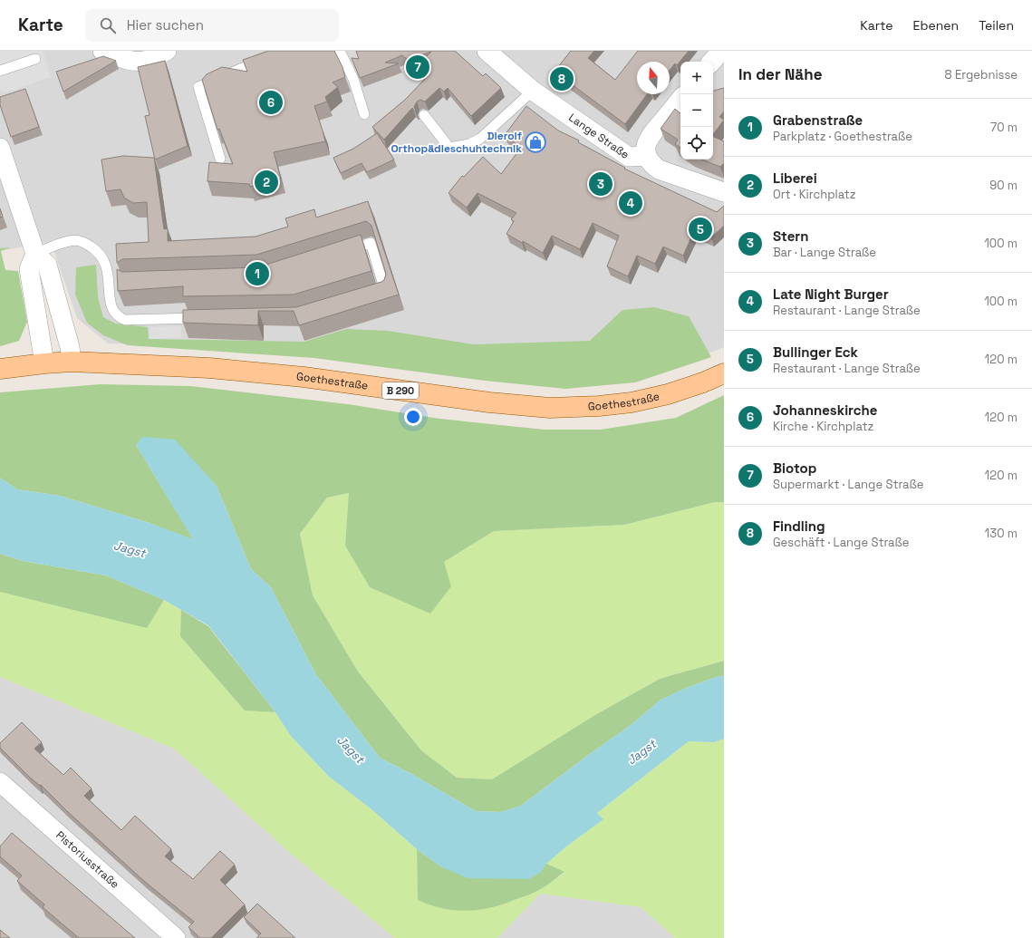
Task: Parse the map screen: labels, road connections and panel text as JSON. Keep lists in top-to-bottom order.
{
  "streets": {
    "main road": ["Goethestraße", "B 290"],
    "street": ["Lange Straße", "Pistoriusstraße"]
  },
  "water": ["Jagst"],
  "places": {
    "shop": ["Dierolf Orthopädieschuhtechnik"]
  },
  "north": "top",
  "page": {
    "header": "Karte",
    "search": "Hier suchen",
    "nav": ["Karte", "Ebenen", "Teilen"],
    "heading": ["In der Nähe", "8 Ergebnisse"],
    "pins": [
      "7",
      "8",
      "6",
      "2",
      "3",
      "4",
      "5",
      "1"
    ],
    "map_buttons": ["+", "−"],
    "list": [
      {
        "mark": "1",
        "name": "Grabenstraße",
        "note": "Parkplatz · Goethestraße",
        "value": "70 m"
      },
      {
        "mark": "2",
        "name": "Liberei",
        "note": "Ort · Kirchplatz",
        "value": "90 m"
      },
      {
        "mark": "3",
        "name": "Stern",
        "note": "Bar · Lange Straße",
        "value": "100 m"
      },
      {
        "mark": "4",
        "name": "Late Night Burger",
        "note": "Restaurant · Lange Straße",
        "value": "100 m"
      },
      {
        "mark": "5",
        "name": "Bullinger Eck",
        "note": "Restaurant · Lange Straße",
        "value": "120 m"
      },
      {
        "mark": "6",
        "name": "Johanneskirche",
        "note": "Kirche · Kirchplatz",
        "value": "120 m"
      },
      {
        "mark": "7",
        "name": "Biotop",
        "note": "Supermarkt · Lange Straße",
        "value": "120 m"
      },
      {
        "mark": "8",
        "name": "Findling",
        "note": "Geschäft · Lange Straße",
        "value": "130 m"
      }
    ]
  }
}
